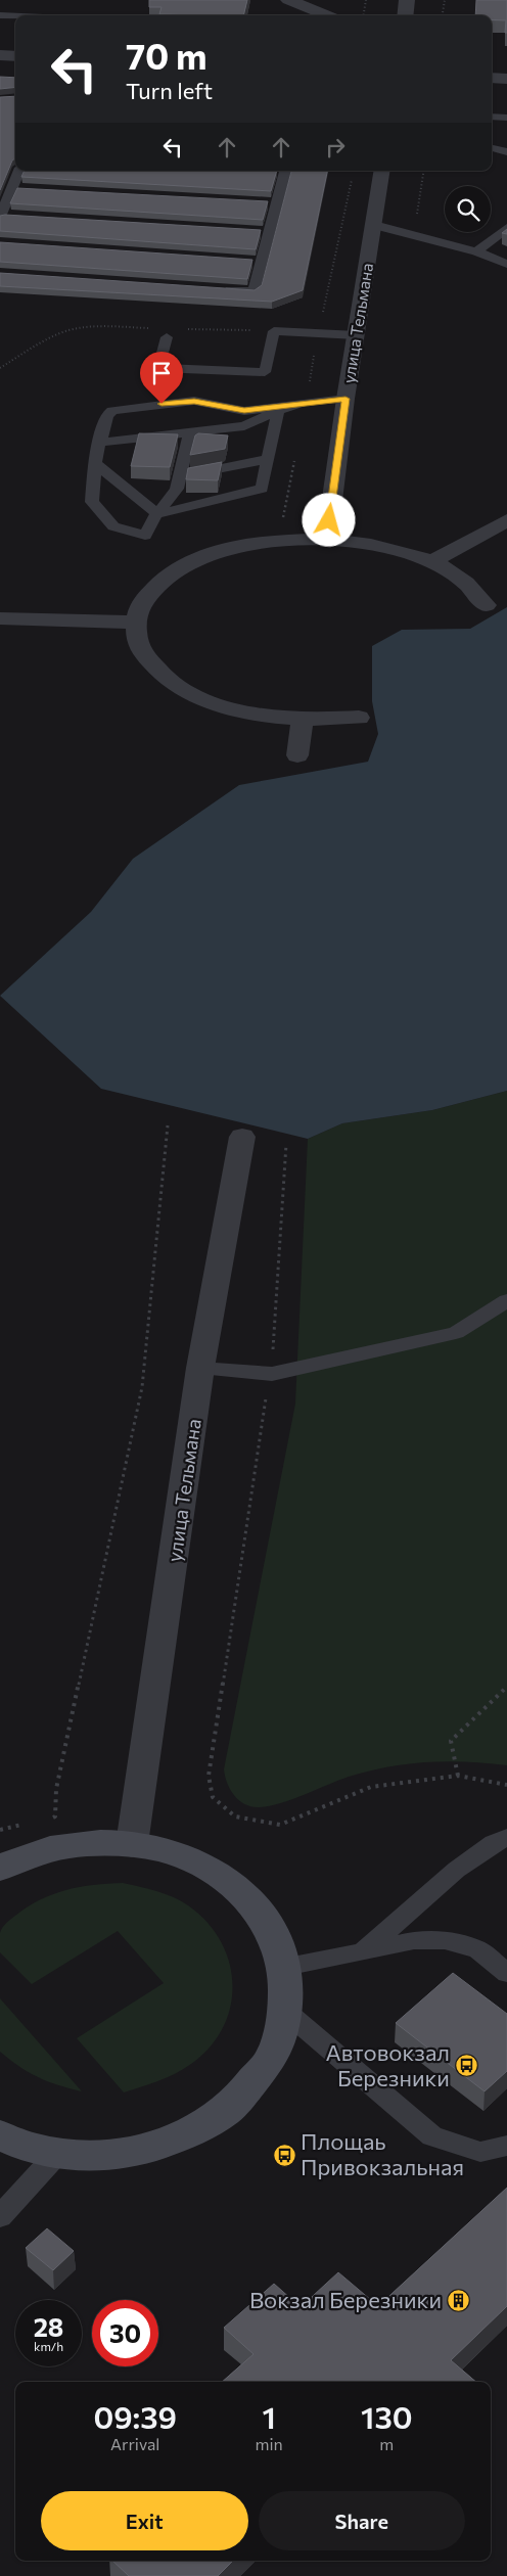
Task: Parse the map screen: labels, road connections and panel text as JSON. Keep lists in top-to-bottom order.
{
  "streets": {
    "street": ["улица Тельмана"]
  },
  "places": {
    "bus stop": ["Автовокзал Березники", "Площаь Привокзальная"],
    "building": ["Вокзал Березники"]
  },
  "page": {
    "turn": ["70 m", "Turn left"],
    "speed": "28 km/h",
    "limit": "30",
    "eta": [
      "09:39",
      "Arrival",
      "1",
      "min",
      "130",
      "m"
    ],
    "buttons": ["Exit", "Share"]
  }
}
